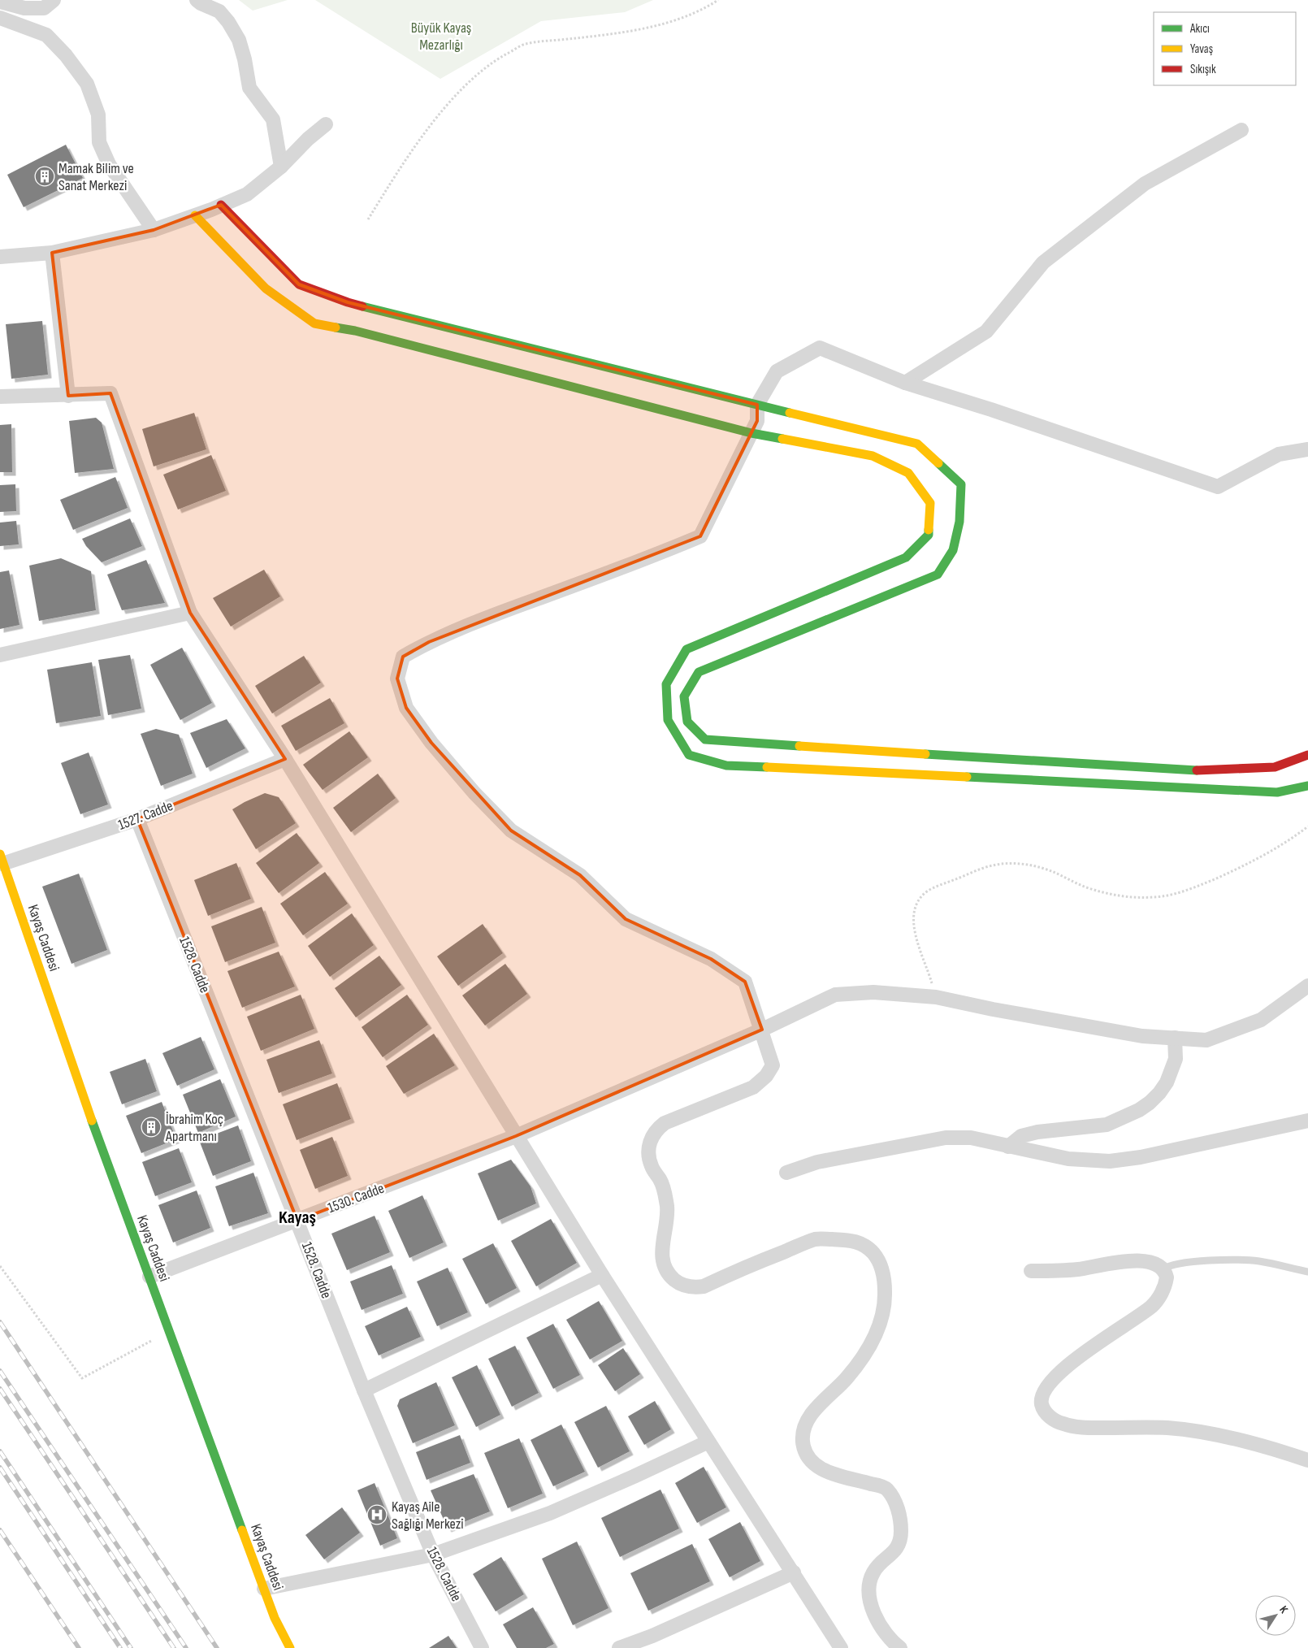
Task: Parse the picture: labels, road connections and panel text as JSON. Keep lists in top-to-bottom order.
{
  "streets": {
    "street": [
      "1527. Cadde",
      "Kayaş Caddesi",
      "1528. Cadde",
      "1530. Cadde"
    ]
  },
  "crossings": [
    ["1527. Cadde", "Kayaş Caddesi"],
    ["1527. Cadde", "1528. Cadde"],
    ["Kayaş Caddesi", "1530. Cadde"],
    ["1528. Cadde", "1530. Cadde"]
  ],
  "districts": ["Kayaş"],
  "parks": ["Büyük Kayaş Mezarlığı"],
  "places": {
    "building": ["Mamak Bilim ve Sanat Merkezi", "İbrahim Koç Apartmanı"],
    "hospital": ["Kayaş Aile Sağlığı Merkezi"]
  },
  "legend": ["Akıcı", "Yavaş", "Sıkışık"],
  "north": "top right"
}
